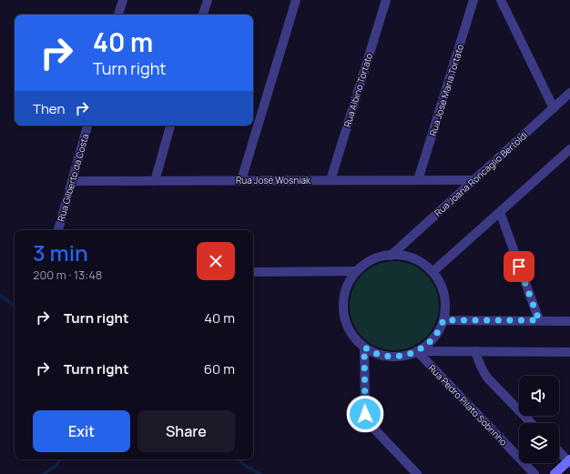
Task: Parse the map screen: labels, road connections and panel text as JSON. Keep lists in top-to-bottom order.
{
  "streets": {
    "street": [
      "Rua Albino Tortato",
      "Rua José Maria Tortato",
      "Rua Joana Roncaglio Bertoldi",
      "Rua Gilberto da Costa",
      "Rua José Wosniak",
      "Rua Pedro Pilato Sobrinho"
    ]
  },
  "crossings": [
    ["Rua Albino Tortato", "Rua José Wosniak"],
    ["Rua José Maria Tortato", "Rua José Wosniak"],
    ["Rua Joana Roncaglio Bertoldi", "Rua José Wosniak"],
    ["Rua Joana Roncaglio Bertoldi", "Rua Pedro Pilato Sobrinho"],
    ["Rua Gilberto da Costa", "Rua José Wosniak"]
  ],
  "page": {
    "turn": ["40 m", "Turn right"],
    "then": "Then",
    "heading": ["3 min", "200 m · 13:48"],
    "list": [
      {
        "name": "Turn right",
        "value": "40 m"
      },
      {
        "name": "Turn right",
        "value": "60 m"
      }
    ],
    "buttons": ["Exit", "Share"]
  }
}
